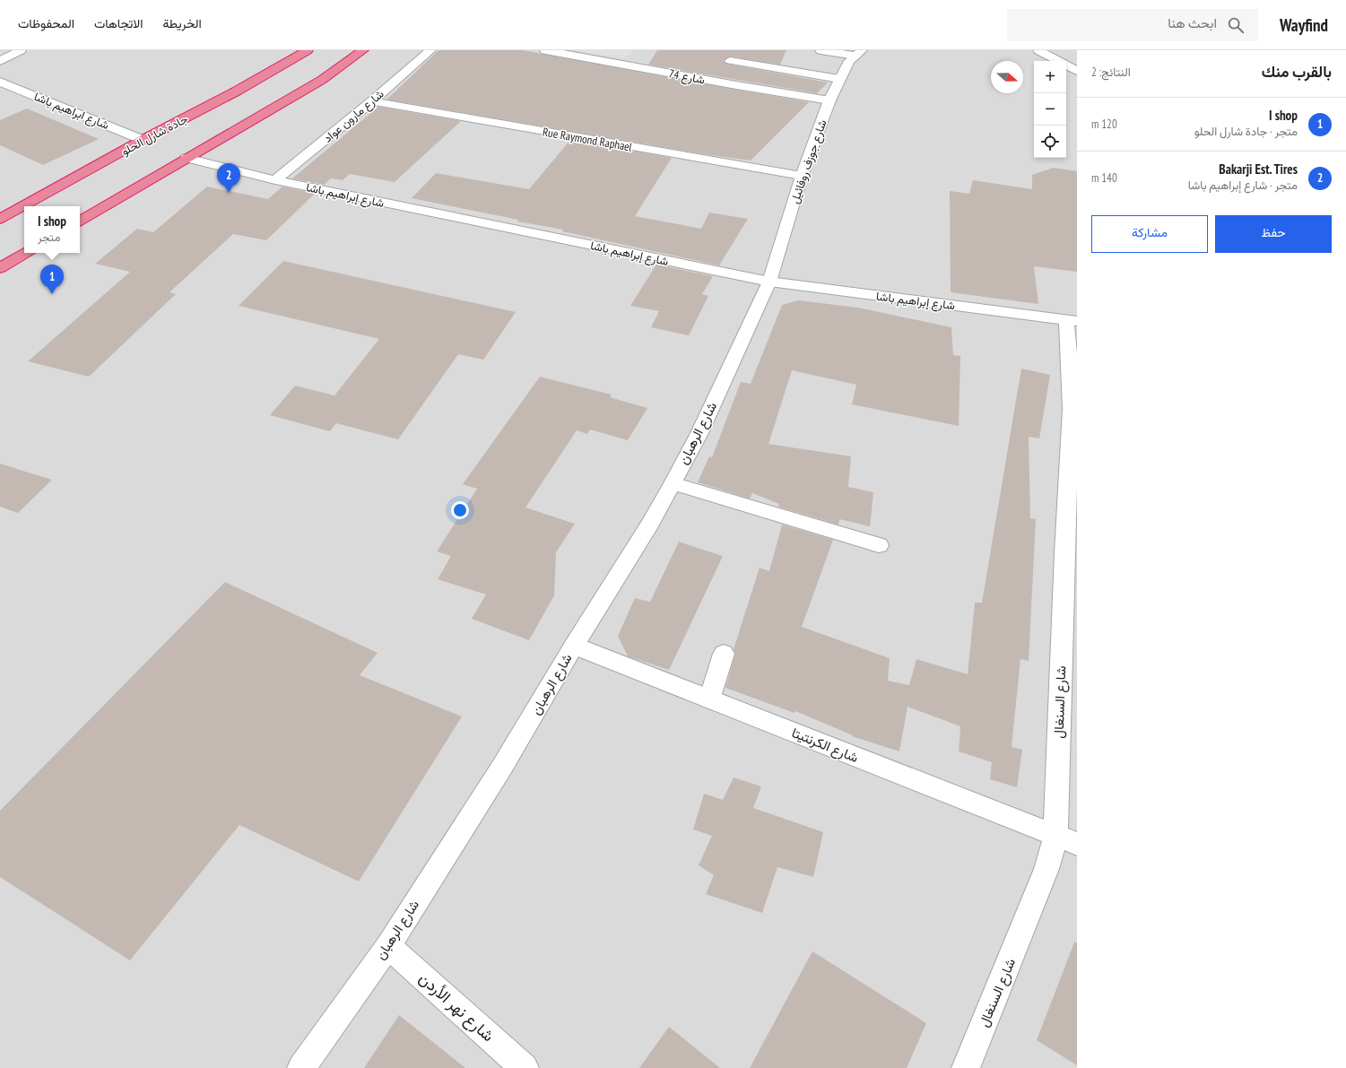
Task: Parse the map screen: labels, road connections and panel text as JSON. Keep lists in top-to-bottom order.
{
  "streets": {
    "highway": ["جادة شارل الحلو"],
    "street": [
      "شارع 74",
      "شارع ابراهيم باشا",
      "شارع مارون عواد",
      "Rue Raymond Raphael",
      "شارع جوزف روفائيل",
      "شارع إبراهيم باشا",
      "شارع الرهبان",
      "شارع السنغال",
      "شارع الكرنتيتا",
      "شارع نهر الأردن"
    ]
  },
  "crossings": [
    ["شارع 74", "شارع جوزف روفائيل"],
    ["شارع ابراهيم باشا", "جادة شارل الحلو"],
    ["شارع مارون عواد", "Rue Raymond Raphael"],
    ["شارع مارون عواد", "شارع إبراهيم باشا"],
    ["Rue Raymond Raphael", "شارع جوزف روفائيل"],
    ["شارع جوزف روفائيل", "شارع إبراهيم باشا"],
    ["شارع جوزف روفائيل", "شارع الرهبان"],
    ["شارع إبراهيم باشا", "شارع الرهبان"],
    ["شارع إبراهيم باشا", "شارع السنغال"],
    ["شارع الرهبان", "شارع الكرنتيتا"],
    ["شارع الرهبان", "شارع نهر الأردن"],
    ["شارع السنغال", "شارع الكرنتيتا"]
  ],
  "north": "right",
  "page": {
    "header": "Wayfind",
    "search": "ابحث هنا",
    "nav": ["الخريطة", "الاتجاهات", "المحفوظات"],
    "heading": ["بالقرب منك", "النتائج: 2"],
    "map_buttons": ["+", "−"],
    "list": [
      {
        "mark": "1",
        "name": "I shop",
        "note": "متجر · جادة شارل الحلو",
        "value": "120 m"
      },
      {
        "mark": "2",
        "name": "Bakarji Est. Tires",
        "note": "متجر · شارع إبراهيم باشا",
        "value": "140 m"
      }
    ],
    "pins": ["2", "1"],
    "buttons": ["حفظ", "مشاركة"],
    "popup": ["I shop", "متجر"]
  }
}
